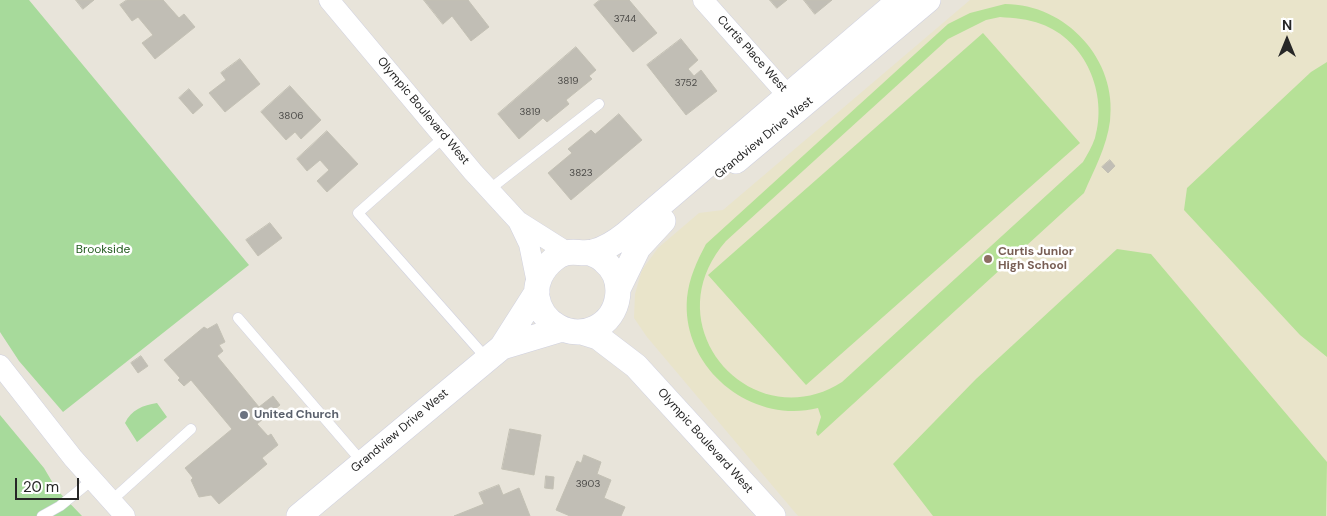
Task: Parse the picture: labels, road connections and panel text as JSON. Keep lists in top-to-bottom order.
{
  "streets": {
    "street": ["Curtis Place West", "Olympic Boulevard West", "Grandview Drive West"]
  },
  "crossings": [
    ["Curtis Place West", "Grandview Drive West"],
    ["Olympic Boulevard West", "Grandview Drive West"]
  ],
  "parks": ["Brookside"],
  "places": ["Curtis Junior High School", "United Church"],
  "house_numbers": [
    "3744",
    "3819",
    "3752",
    "3819",
    "3806",
    "3823",
    "3903"
  ],
  "scale_bar": "20 m",
  "north": "top"
}
